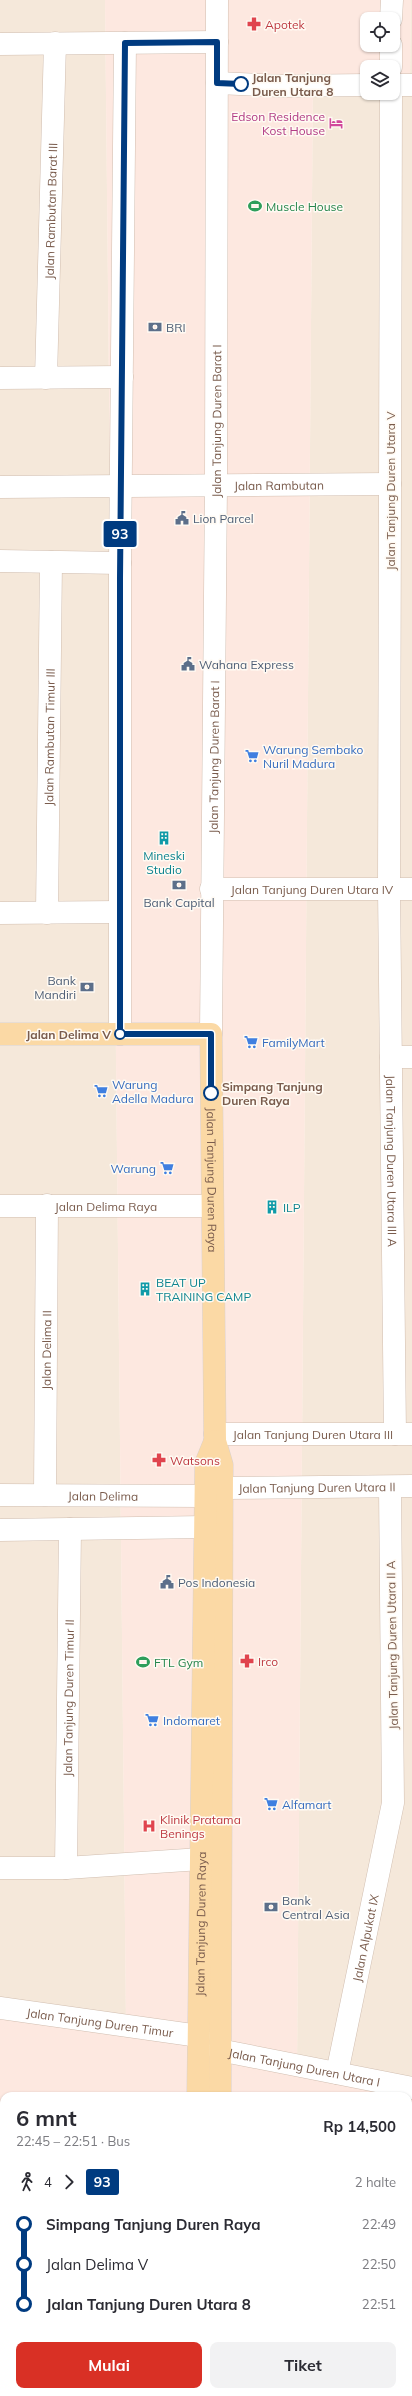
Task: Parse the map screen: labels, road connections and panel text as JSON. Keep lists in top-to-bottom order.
{
  "streets": {
    "main road": ["Jalan Tanjung Duren Raya"],
    "street": [
      "Jalan Rambutan Barat III",
      "Jalan Tanjung Duren Barat I",
      "Jalan Rambutan",
      "Jalan Tanjung Duren Utara V",
      "Jalan Rambutan Timur III",
      "Jalan Tanjung Duren Utara IV",
      "Jalan Tanjung Duren Utara III A",
      "Jalan Delima Raya",
      "Jalan Delima II",
      "Jalan Tanjung Duren Utara III",
      "Jalan Tanjung Duren Utara II",
      "Jalan Delima",
      "Jalan Tanjung Duren Utara II A",
      "Jalan Tanjung Duren Timur II",
      "Jalan Alpukat IX",
      "Jalan Tanjung Duren Timur",
      "Jalan Tanjung Duren Utara I"
    ]
  },
  "crossings": [
    ["Jalan Tanjung Duren Barat I", "Jalan Rambutan"],
    ["Jalan Tanjung Duren Barat I", "Jalan Tanjung Duren Utara IV"],
    ["Jalan Tanjung Duren Barat I", "Jalan Tanjung Duren Raya"],
    ["Jalan Rambutan", "Jalan Tanjung Duren Utara V"],
    ["Jalan Tanjung Duren Utara V", "Jalan Tanjung Duren Utara IV"],
    ["Jalan Tanjung Duren Utara V", "Jalan Tanjung Duren Utara III A"],
    ["Jalan Tanjung Duren Utara IV", "Jalan Tanjung Duren Utara III A"],
    ["Jalan Tanjung Duren Utara III A", "Jalan Tanjung Duren Utara III"],
    ["Jalan Tanjung Duren Raya", "Jalan Delima Raya"],
    ["Jalan Tanjung Duren Raya", "Jalan Tanjung Duren Utara III"],
    ["Jalan Tanjung Duren Raya", "Jalan Tanjung Duren Utara II"],
    ["Jalan Tanjung Duren Raya", "Jalan Delima"],
    ["Jalan Tanjung Duren Raya", "Jalan Tanjung Duren Timur"],
    ["Jalan Tanjung Duren Raya", "Jalan Tanjung Duren Utara I"],
    ["Jalan Delima Raya", "Jalan Delima II"],
    ["Jalan Delima II", "Jalan Delima"],
    ["Jalan Tanjung Duren Utara II", "Jalan Delima"],
    ["Jalan Tanjung Duren Utara II", "Jalan Tanjung Duren Utara II A"],
    ["Jalan Tanjung Duren Utara II A", "Jalan Alpukat IX"],
    ["Jalan Alpukat IX", "Jalan Tanjung Duren Utara I"]
  ],
  "places": {
    "pharmacy": ["Apotek", "Watsons", "Irco"],
    "other": ["Jalan Tanjung Duren Utara 8", "Jalan Delima V", "Simpang Tanjung Duren Raya"],
    "hotel": ["Edson Residence Kost House"],
    "sports": ["Muscle House", "FTL Gym"],
    "bank": [
      "BRI",
      "Bank Capital",
      "Bank Mandiri",
      "Bank Central Asia"
    ],
    "public building": ["Lion Parcel", "Wahana Express", "Pos Indonesia"],
    "supermarket": [
      "Warung Sembako Nuril Madura",
      "FamilyMart",
      "Warung Adella Madura",
      "Warung",
      "Indomaret",
      "Alfamart"
    ],
    "building": ["Mineski Studio", "ILP", "BEAT UP TRAINING CAMP"],
    "hospital": ["Klinik Pratama Benings"]
  },
  "lines": ["bus line 93"],
  "page": {
    "on_map": "93",
    "heading": ["6 mnt", "22:45 – 22:51 · Bus", "Rp 14,500"],
    "legs": ["4", "93", "2 halte"],
    "list": [
      {
        "name": "Simpang Tanjung Duren Raya",
        "value": "22:49"
      },
      {
        "name": "Jalan Delima V",
        "value": "22:50"
      },
      {
        "name": "Jalan Tanjung Duren Utara 8",
        "value": "22:51"
      }
    ],
    "buttons": ["Mulai", "Tiket"]
  }
}
